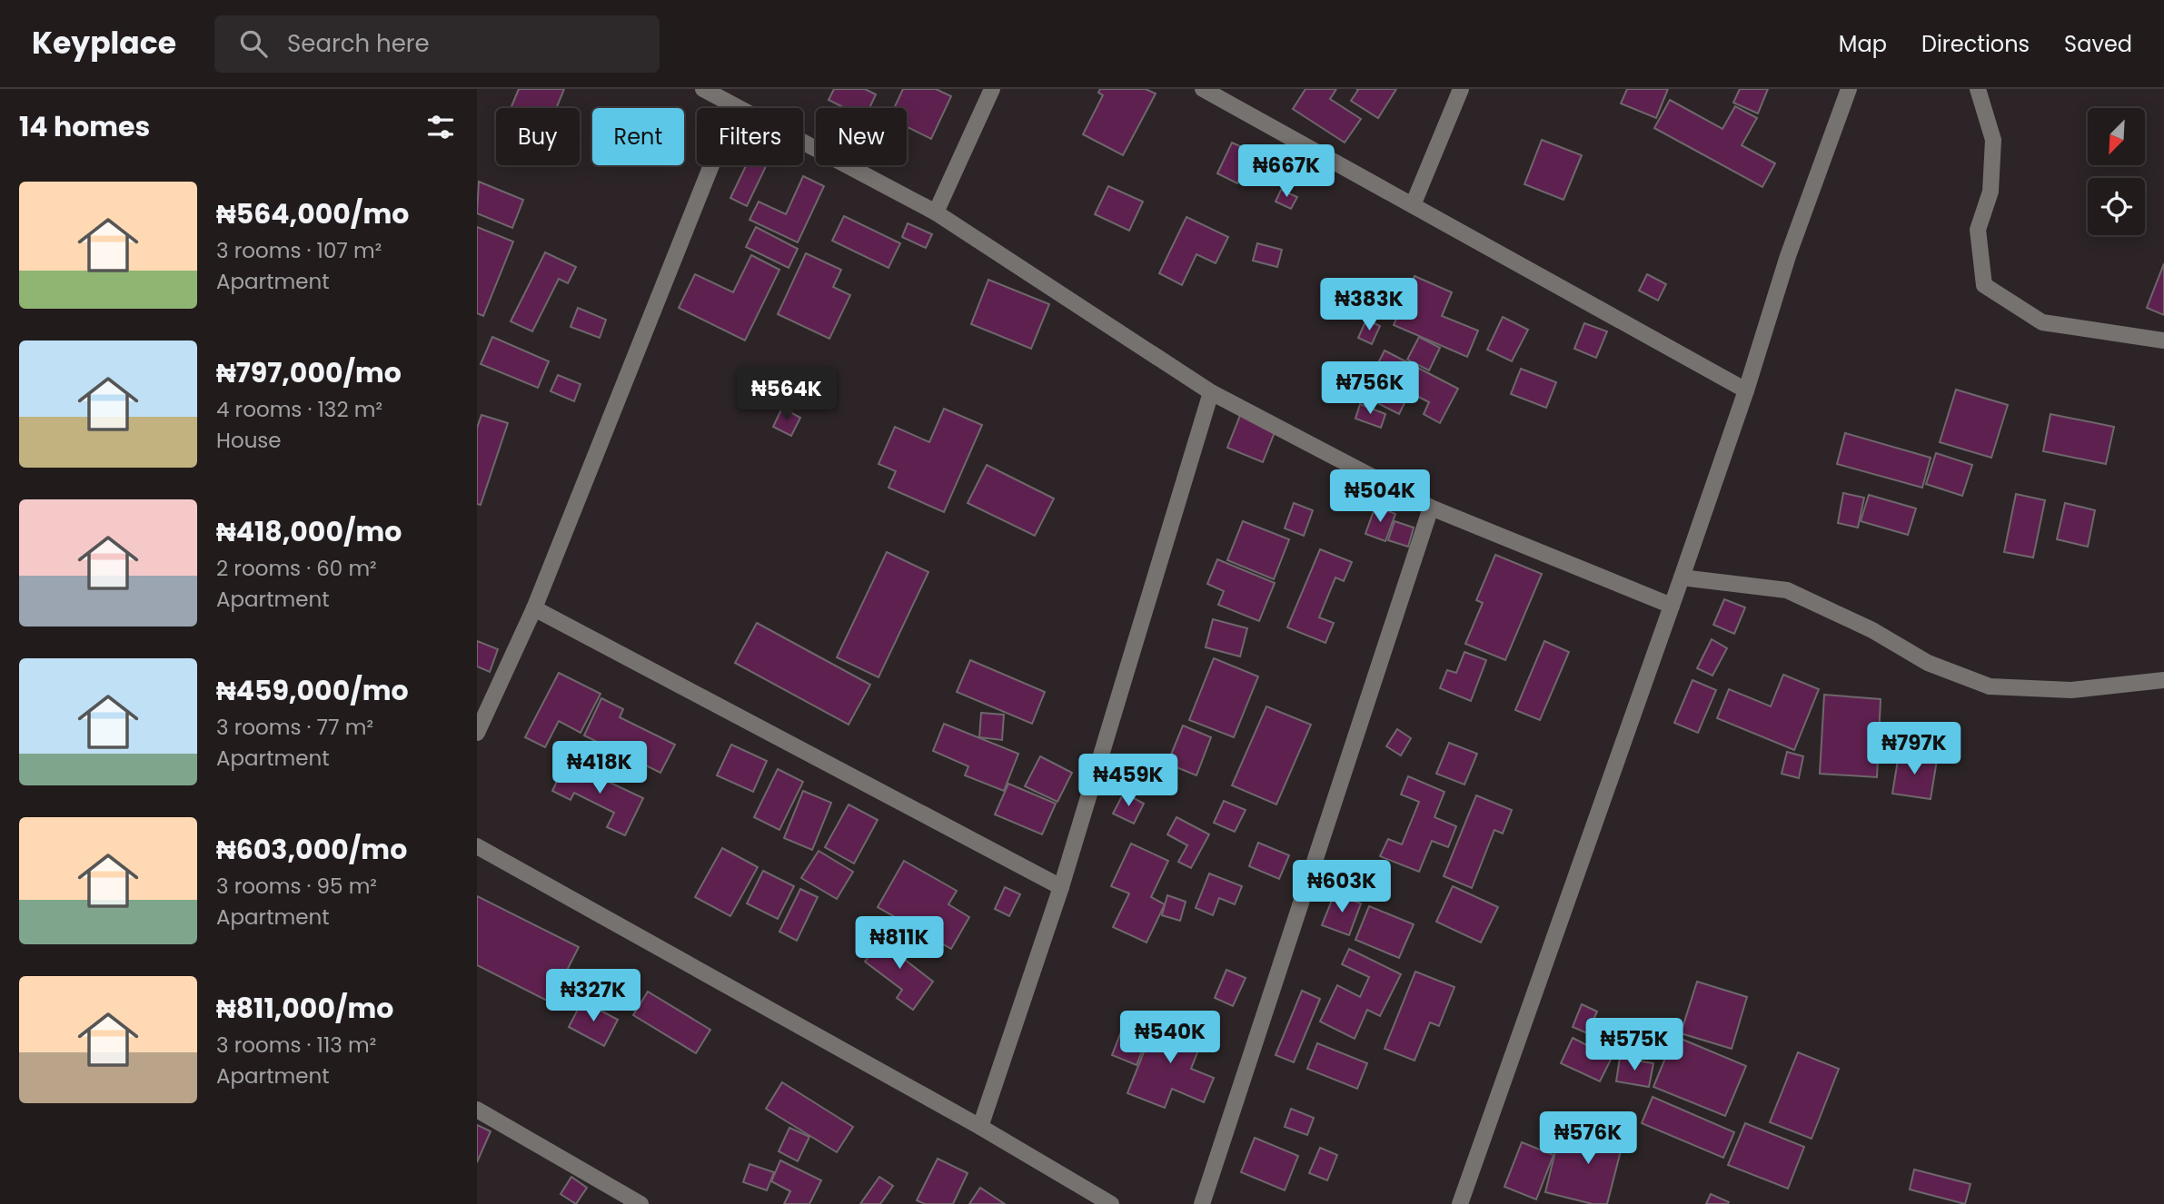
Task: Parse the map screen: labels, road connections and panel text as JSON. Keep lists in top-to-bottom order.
{
  "north": "bottom left",
  "page": {
    "header": "Keyplace",
    "search": "Search here",
    "nav": ["Map", "Directions", "Saved"],
    "heading": "14 homes",
    "chip": [
      "Buy",
      "Rent",
      "Filters",
      "New"
    ],
    "price": [
      "₦667K",
      "₦383K",
      "₦756K",
      "₦564K",
      "₦504K",
      "₦797K",
      "₦418K",
      "₦459K",
      "₦603K",
      "₦811K",
      "₦327K",
      "₦540K",
      "₦575K",
      "₦576K"
    ],
    "list": [
      {
        "name": "₦564,000/mo",
        "note": "3 rooms · 107 m² · Apartment"
      },
      {
        "name": "₦797,000/mo",
        "note": "4 rooms · 132 m² · House"
      },
      {
        "name": "₦418,000/mo",
        "note": "2 rooms · 60 m² · Apartment"
      },
      {
        "name": "₦459,000/mo",
        "note": "3 rooms · 77 m² · Apartment"
      },
      {
        "name": "₦603,000/mo",
        "note": "3 rooms · 95 m² · Apartment"
      },
      {
        "name": "₦811,000/mo",
        "note": "3 rooms · 113 m² · Apartment"
      }
    ]
  }
}
